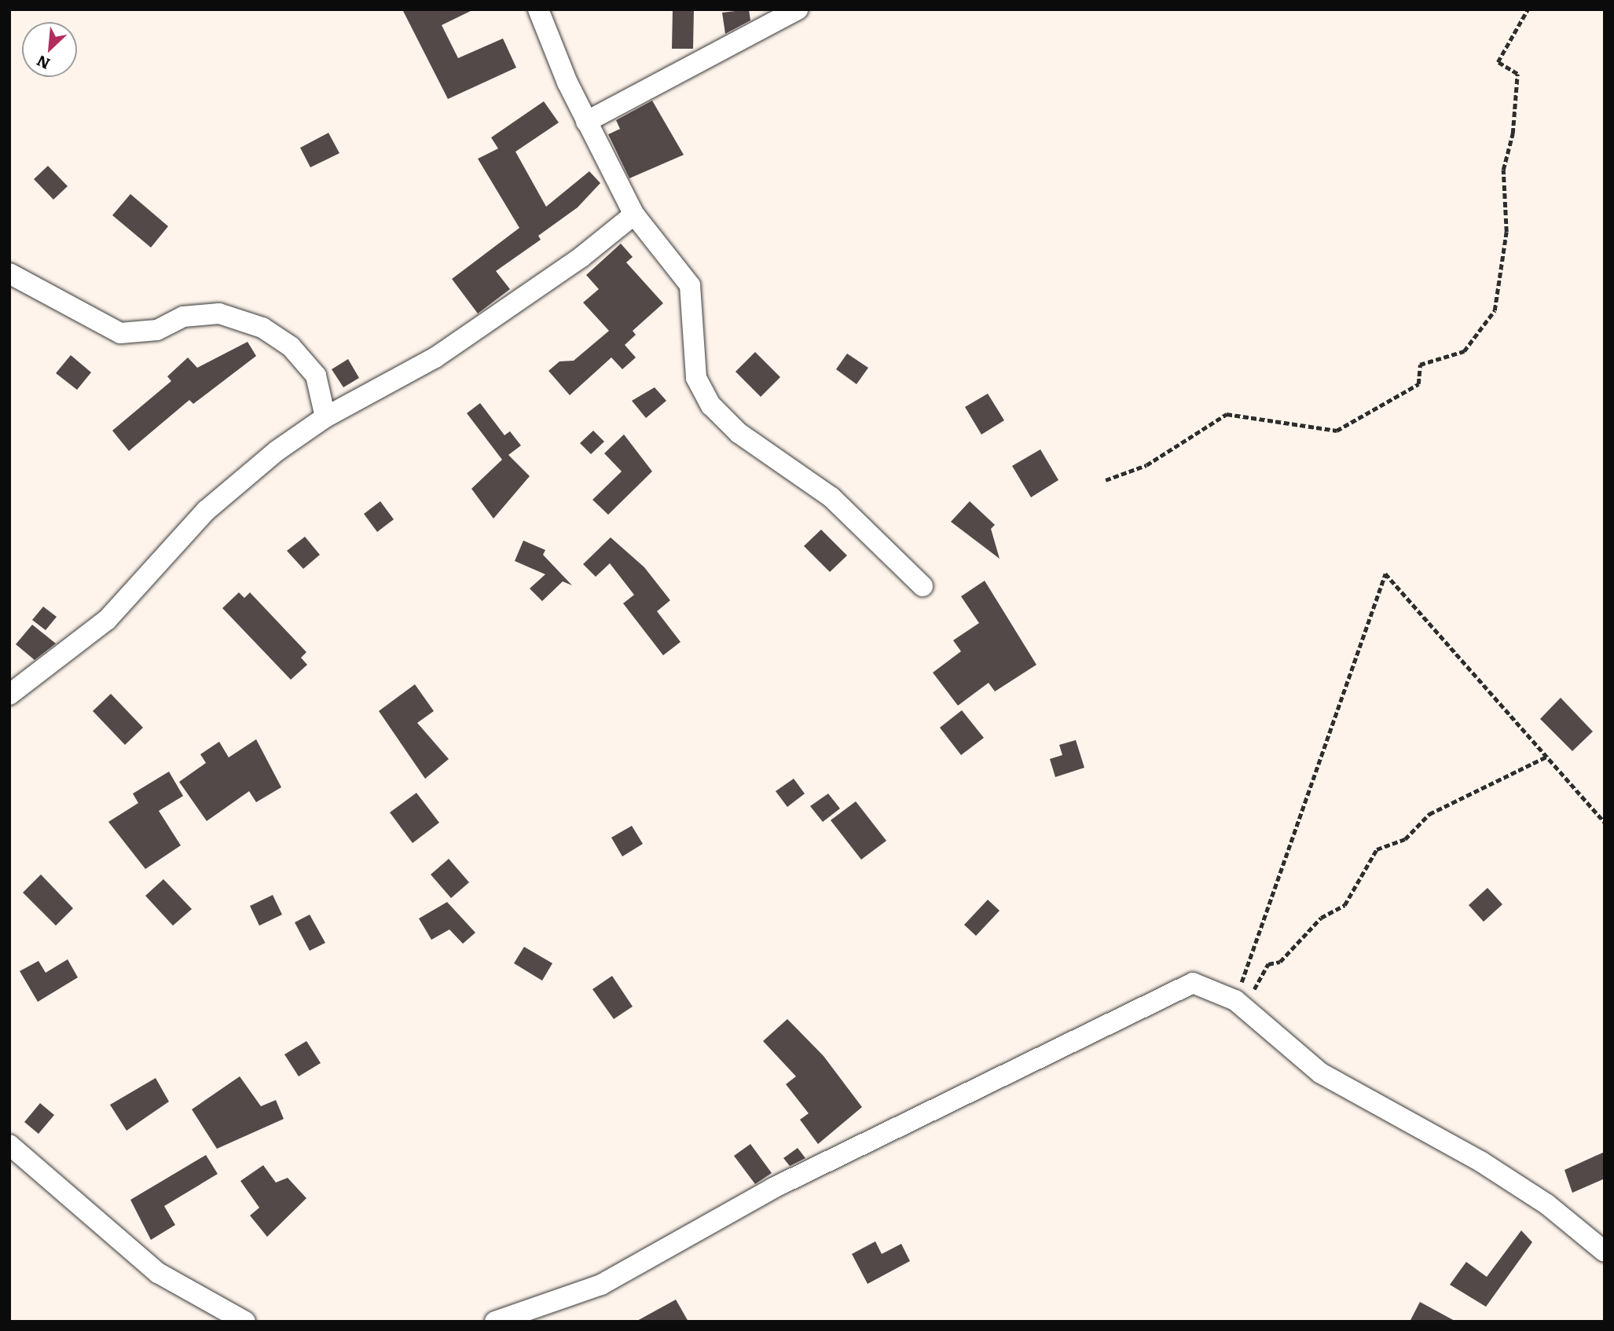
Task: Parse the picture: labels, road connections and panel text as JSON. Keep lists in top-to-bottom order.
{
  "north": "bottom left"
}
